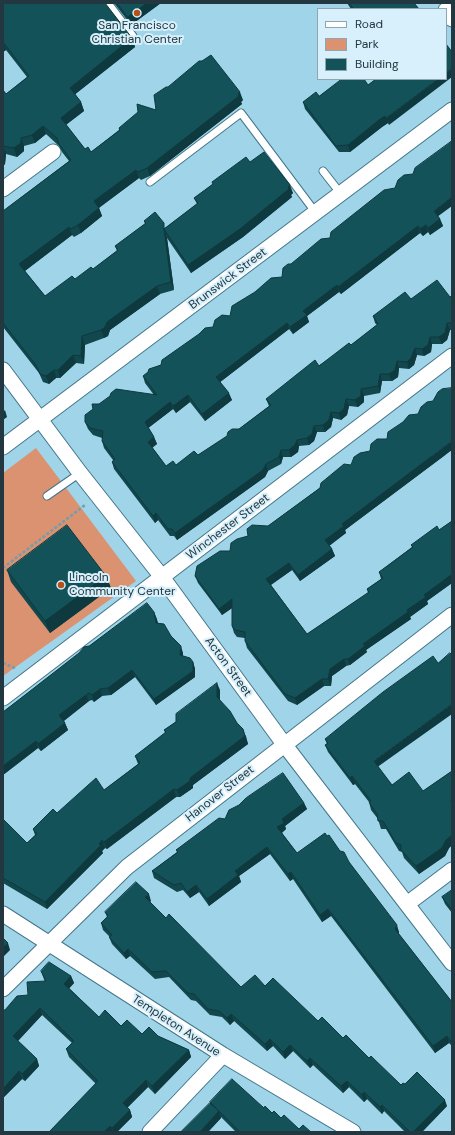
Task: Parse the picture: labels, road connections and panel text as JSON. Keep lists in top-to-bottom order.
{
  "streets": {
    "street": [
      "Brunswick Street",
      "Winchester Street",
      "Acton Street",
      "Hanover Street",
      "Templeton Avenue"
    ]
  },
  "crossings": [
    ["Brunswick Street", "Acton Street"],
    ["Winchester Street", "Acton Street"],
    ["Acton Street", "Hanover Street"],
    ["Hanover Street", "Templeton Avenue"]
  ],
  "places": ["San Francisco Christian Center", "Lincoln Community Center"],
  "legend": ["Road", "Park", "Building"]
}
